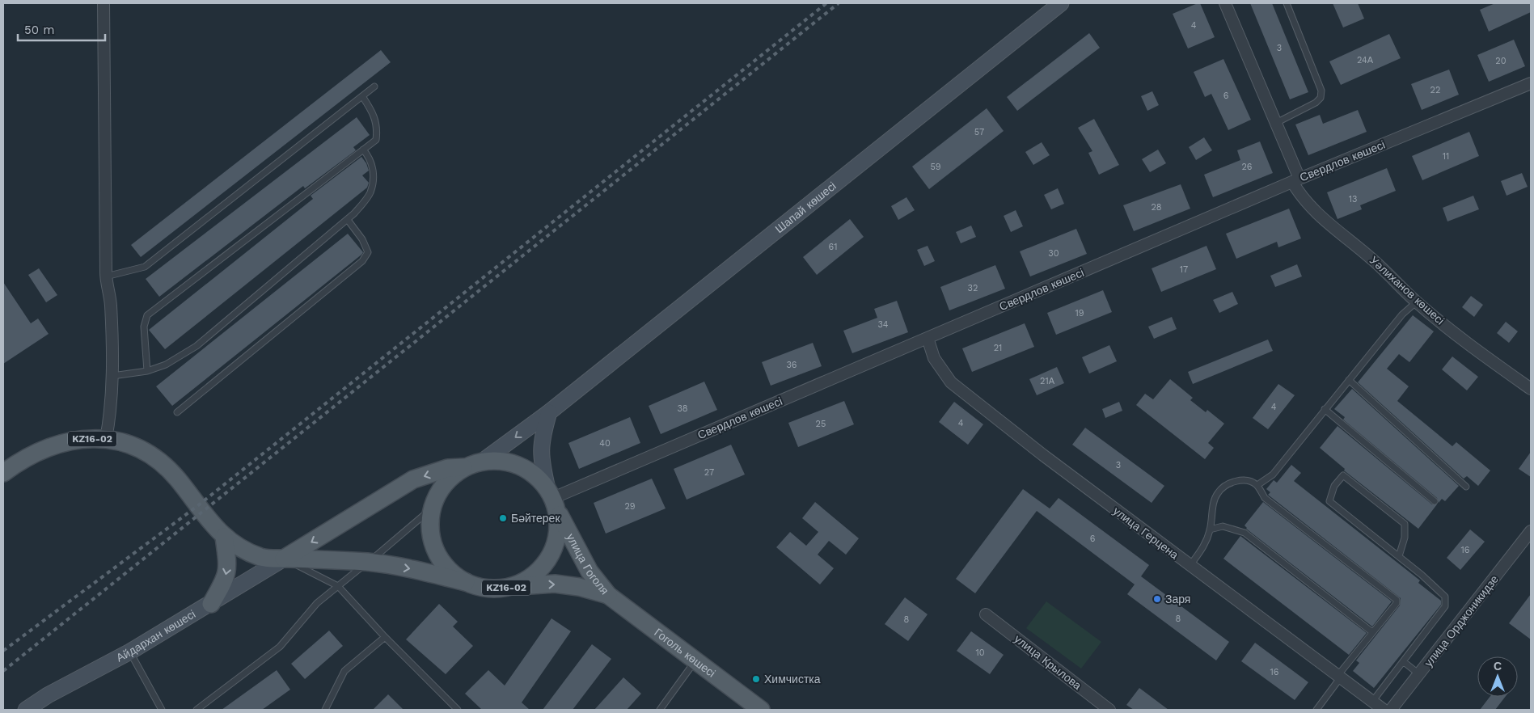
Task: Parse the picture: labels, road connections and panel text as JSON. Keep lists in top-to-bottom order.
{
  "streets": {
    "main road": ["KZ16-02", "улица Гоголя", "Гоголь көшесі"],
    "street": [
      "Свердлов көшесі",
      "Шапай көшесі",
      "Уәлиханов көшесі",
      "улица Герцена",
      "улица Орджоникидзе",
      "Айдархан көшесі",
      "улица Крылова"
    ]
  },
  "crossings": [
    ["Свердлов көшесі", "Шапай көшесі"],
    ["Свердлов көшесі", "Уәлиханов көшесі"],
    ["Свердлов көшесі", "KZ16-02"],
    ["Свердлов көшесі", "улица Герцена"],
    ["Свердлов көшесі", "улица Гоголя"],
    ["Шапай көшесі", "KZ16-02"],
    ["Шапай көшесі", "улица Гоголя"],
    ["KZ16-02", "улица Гоголя"],
    ["KZ16-02", "Айдархан көшесі"],
    ["улица Гоголя", "Гоголь көшесі"]
  ],
  "one_way": ["улица Гоголя"],
  "places": ["Бәйтерек", "Заря", "Химчистка"],
  "house_numbers": [
    "4",
    "3",
    "24А",
    "20",
    "22",
    "6",
    "57",
    "11",
    "59",
    "26",
    "13",
    "28",
    "61",
    "30",
    "17",
    "32",
    "19",
    "34",
    "21",
    "36",
    "21А",
    "4",
    "38",
    "4",
    "25",
    "40",
    "3",
    "27",
    "29",
    "6",
    "16",
    "8",
    "8",
    "10",
    "16"
  ],
  "scale_bar": "50 m",
  "north": "top"
}
